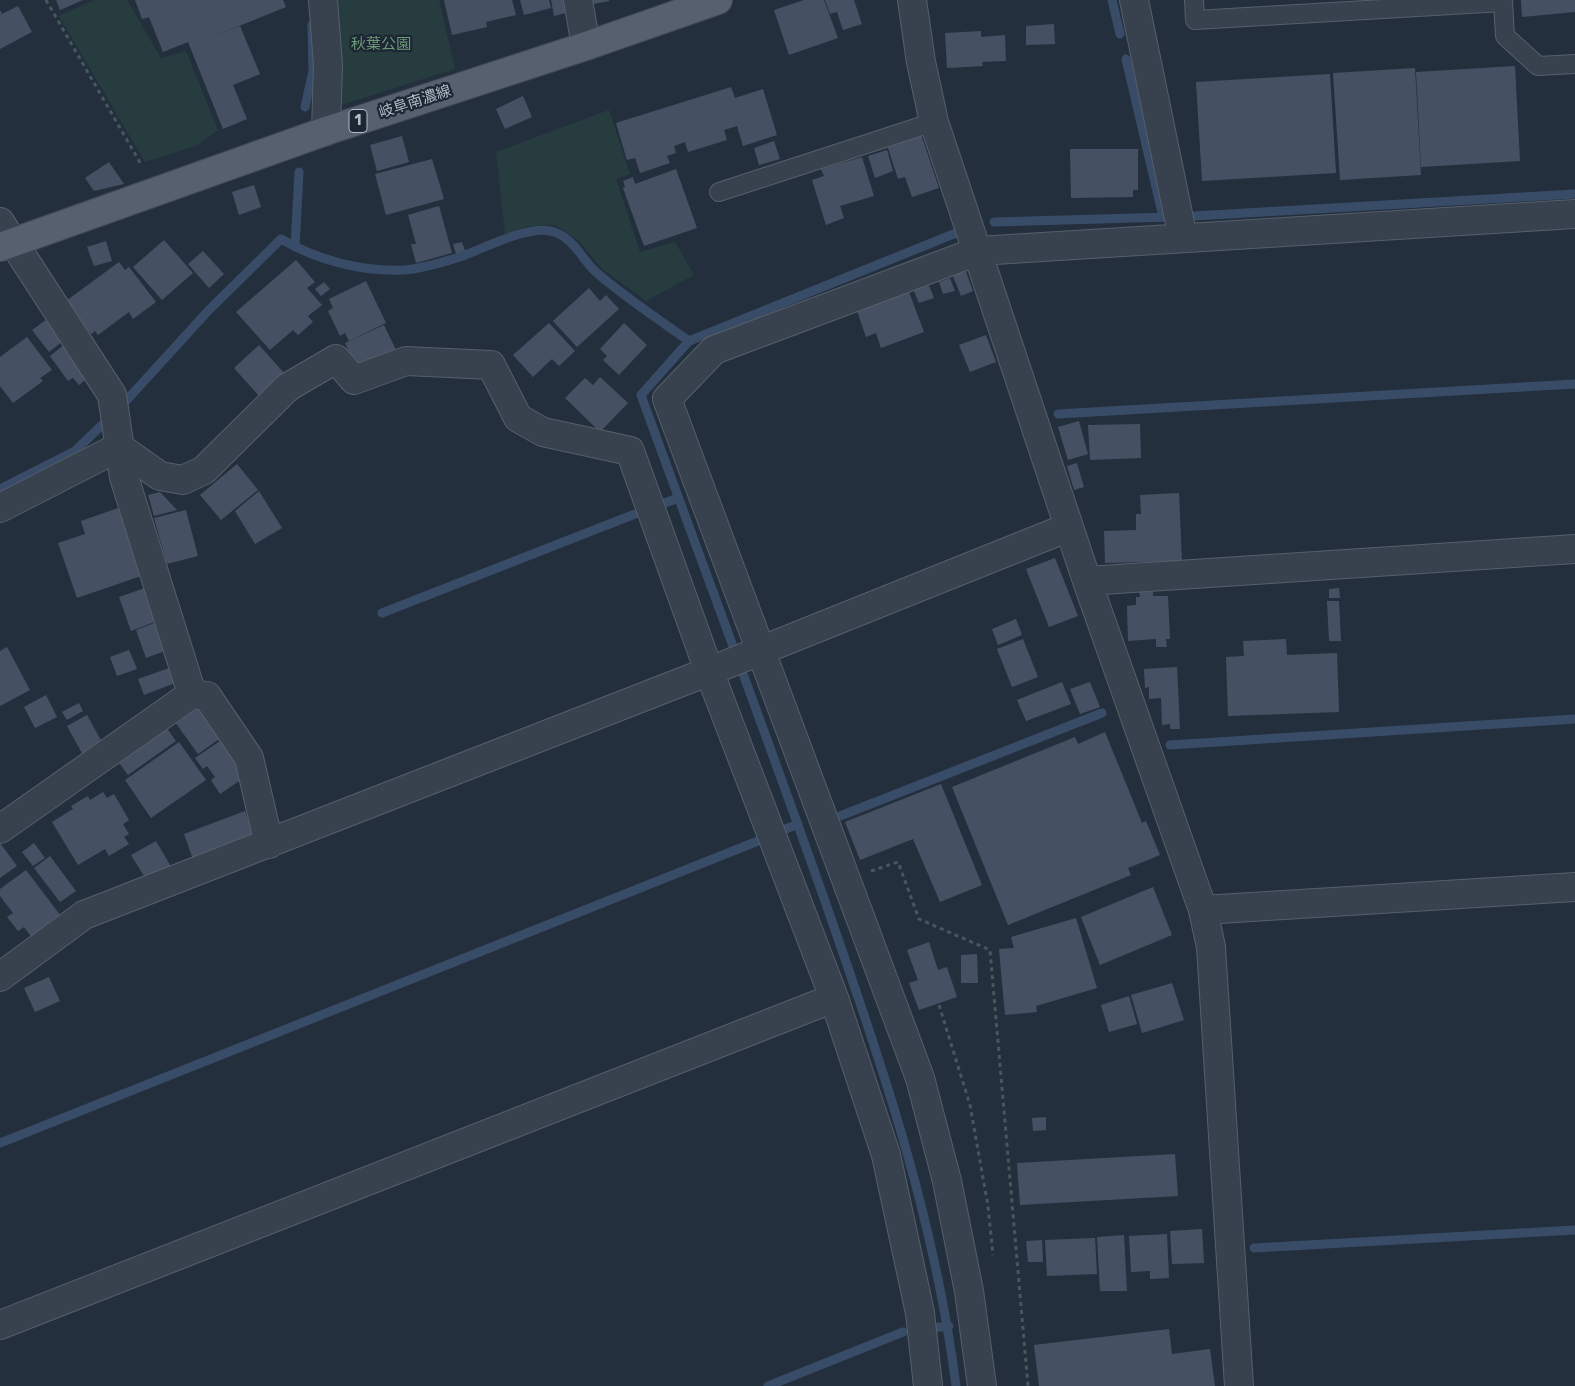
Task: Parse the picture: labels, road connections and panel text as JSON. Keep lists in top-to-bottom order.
{
  "streets": {
    "main road": ["岐阜南濃線", "1"]
  },
  "parks": ["秋葉公園"]
}
